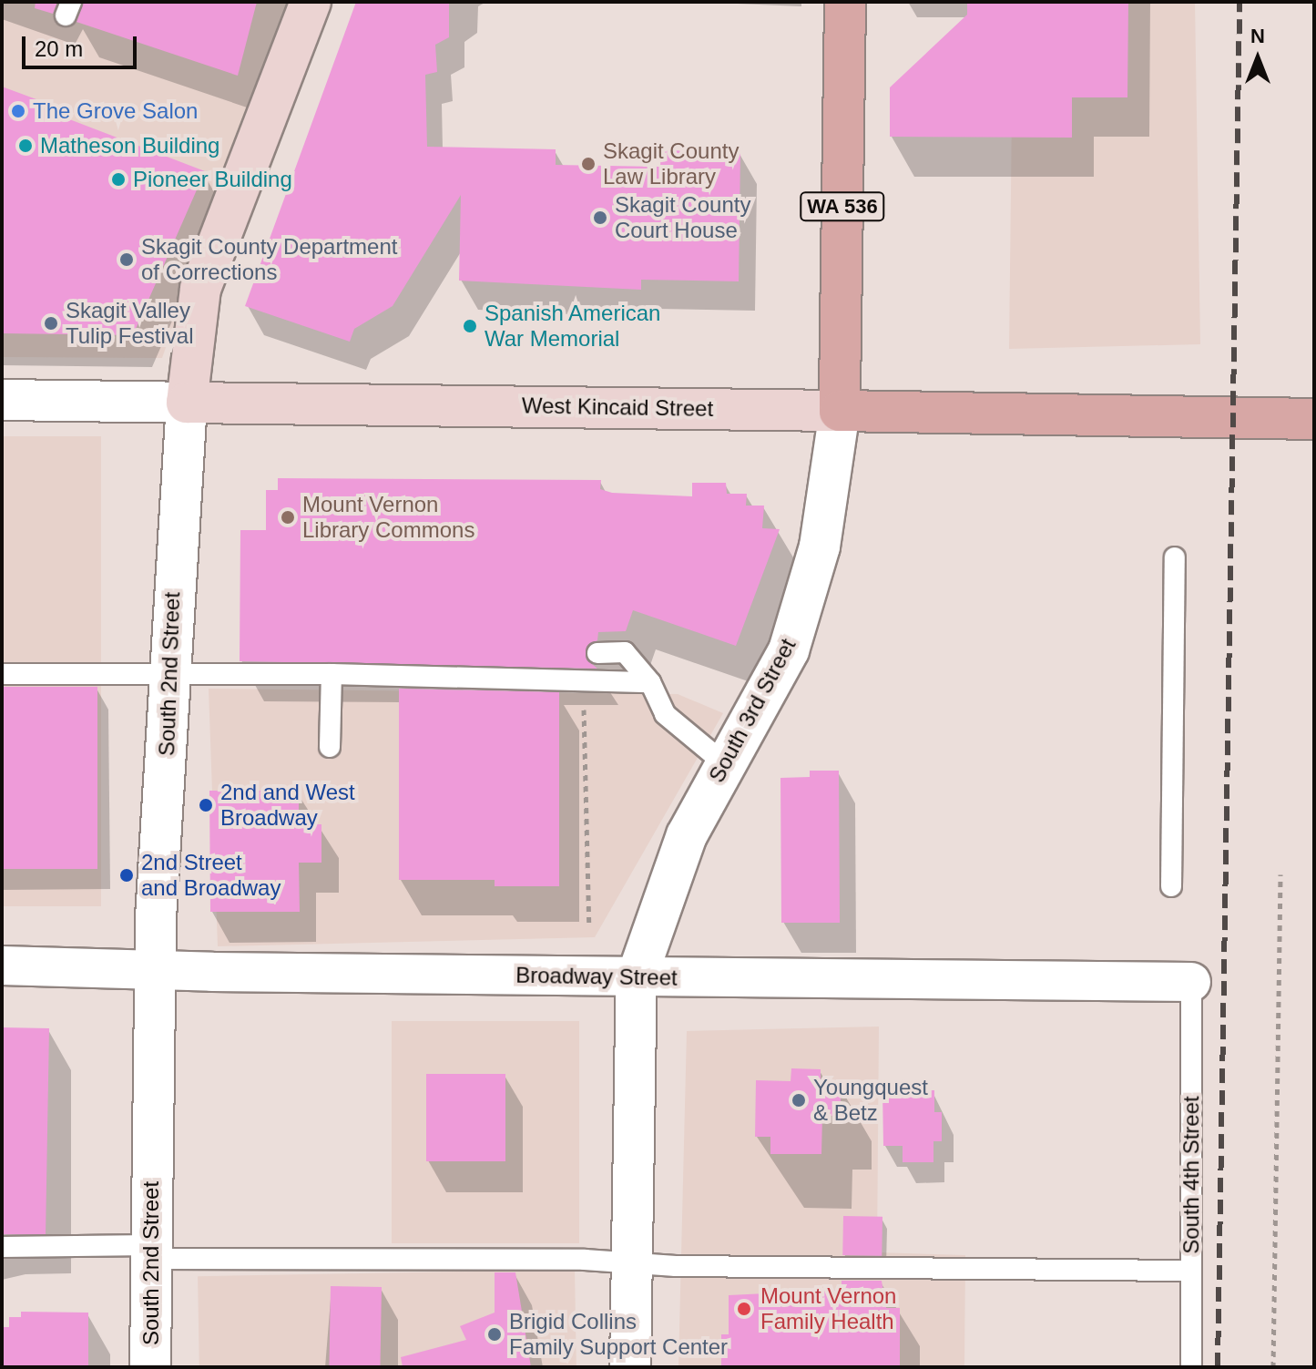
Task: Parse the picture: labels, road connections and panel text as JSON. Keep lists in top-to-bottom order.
{
  "streets": {
    "main road": [
      "WA 536",
      "West Kincaid Street",
      "South 2nd Street",
      "South 3rd Street"
    ],
    "street": ["Broadway Street"],
    "lane": ["South 4th Street"]
  },
  "crossings": [
    ["West Kincaid Street", "South 2nd Street"],
    ["West Kincaid Street", "South 3rd Street"],
    ["South 2nd Street", "Broadway Street"],
    ["South 3rd Street", "Broadway Street"],
    ["Broadway Street", "South 4th Street"]
  ],
  "places": [
    "The Grove Salon",
    "Matheson Building",
    "Skagit County Law Library",
    "Pioneer Building",
    "Skagit County Court House",
    "Skagit County Department of Corrections",
    "Skagit Valley Tulip Festival",
    "Spanish American War Memorial",
    "Mount Vernon Library Commons",
    "2nd and West Broadway",
    "2nd Street and Broadway",
    "Youngquest & Betz",
    "Mount Vernon Family Health",
    "Brigid Collins Family Support Center"
  ],
  "scale_bar": "20 m",
  "north": "top"
}
